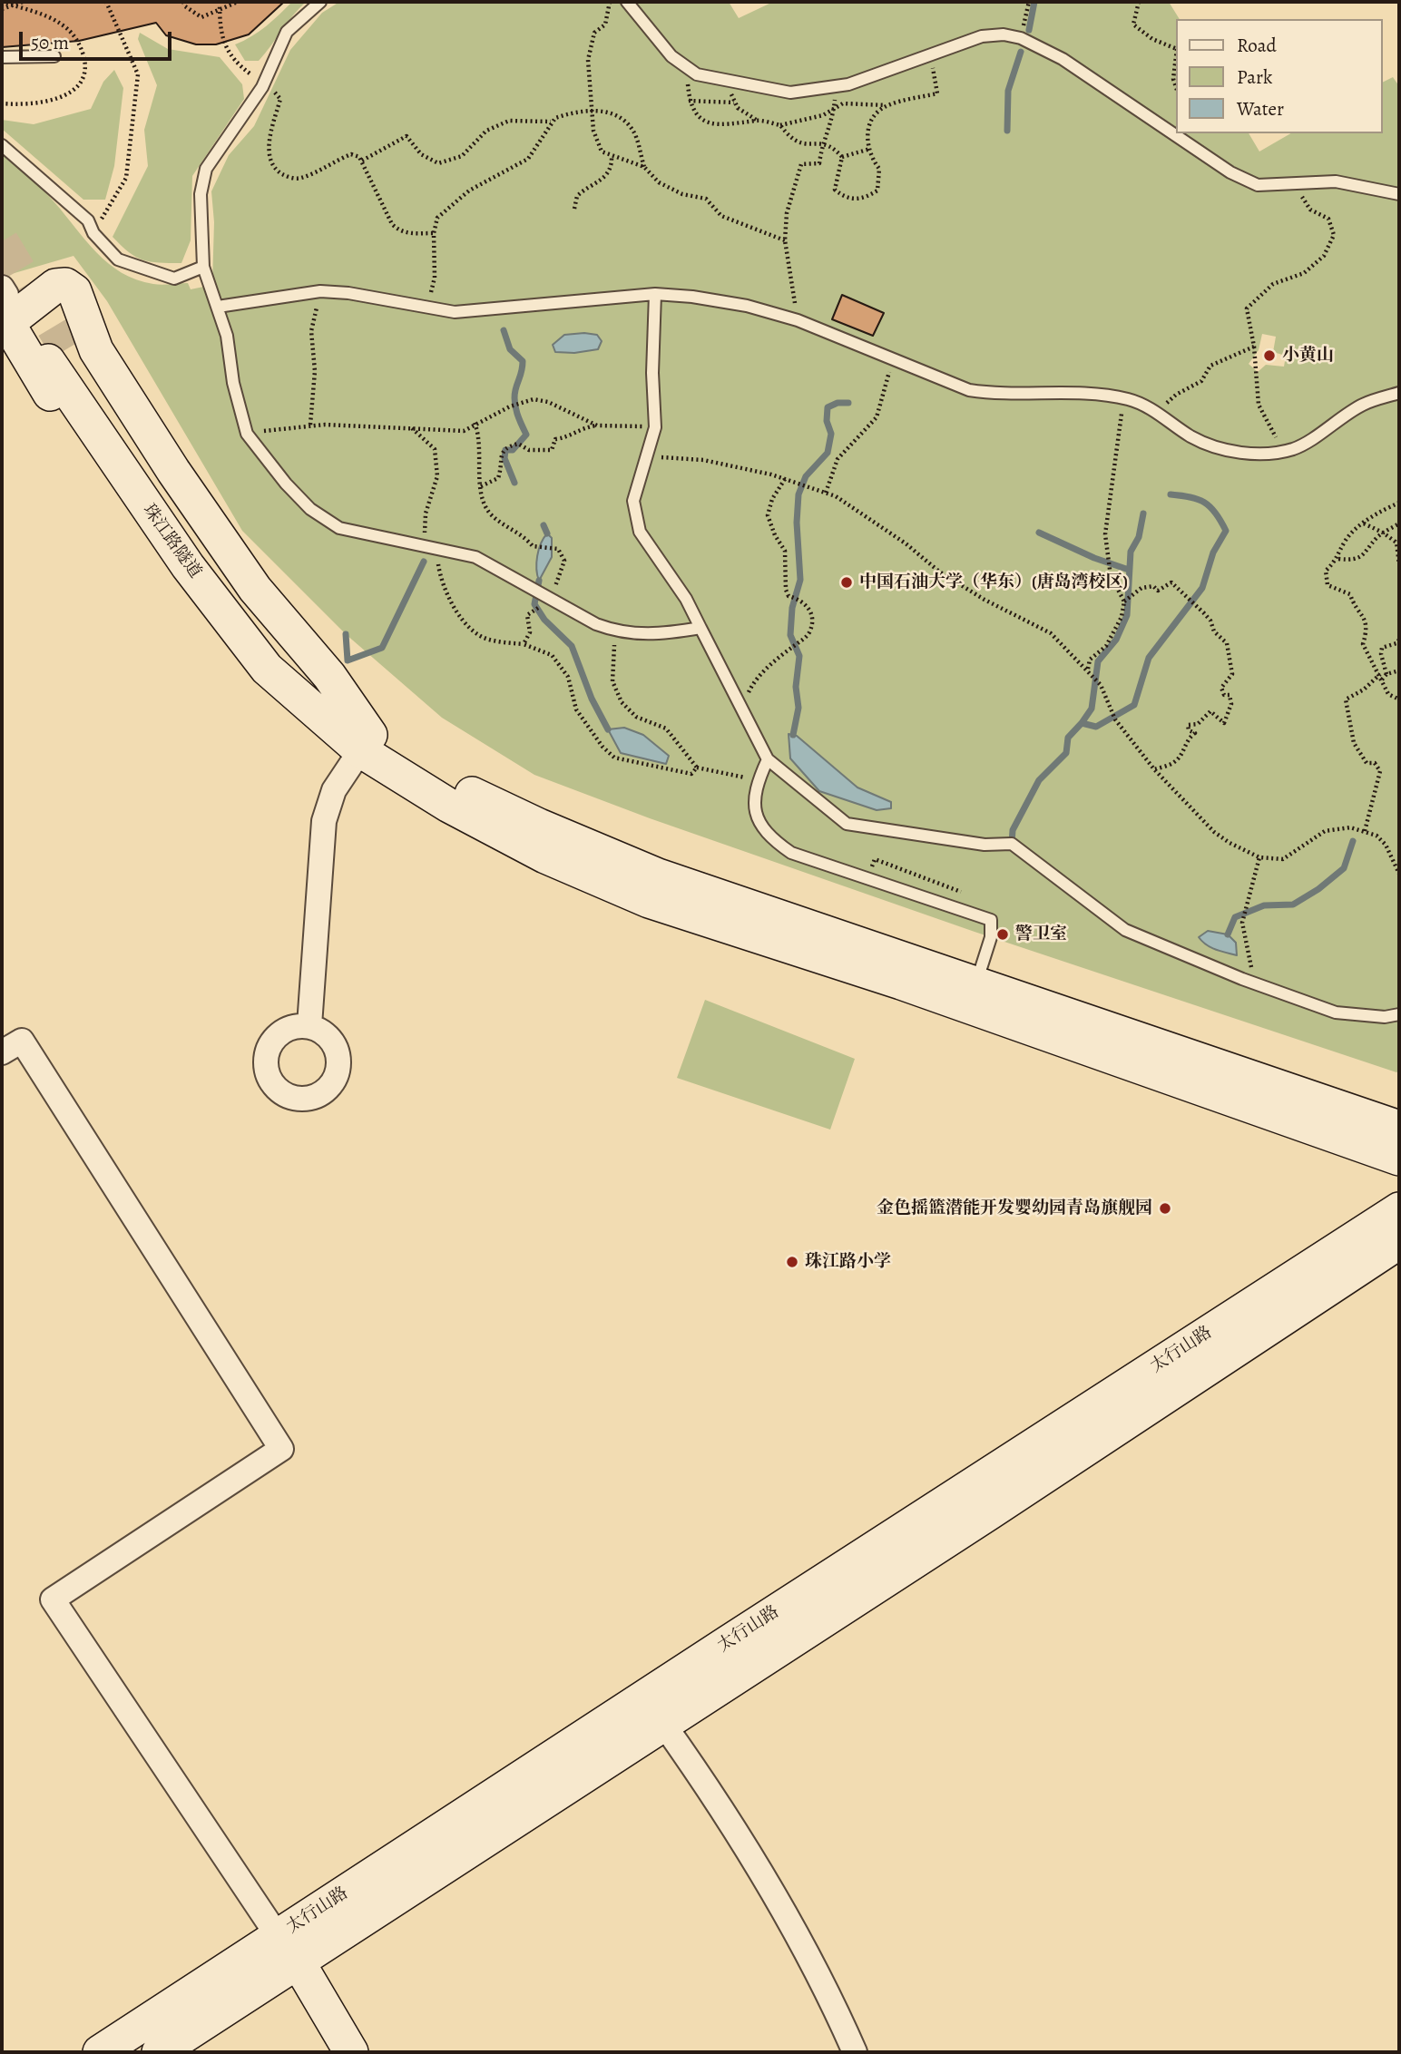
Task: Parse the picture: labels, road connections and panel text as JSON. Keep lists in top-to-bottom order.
{
  "streets": {
    "main road": ["珠江路隧道", "太行山路"]
  },
  "places": [
    "小黄山",
    "中国石油大学（华东）(唐岛湾校区)",
    "警卫室",
    "金色摇篮潜能开发婴幼园青岛旗舰园",
    "珠江路小学"
  ],
  "legend": ["Road", "Park", "Water"],
  "scale_bar": "50 m"
}
